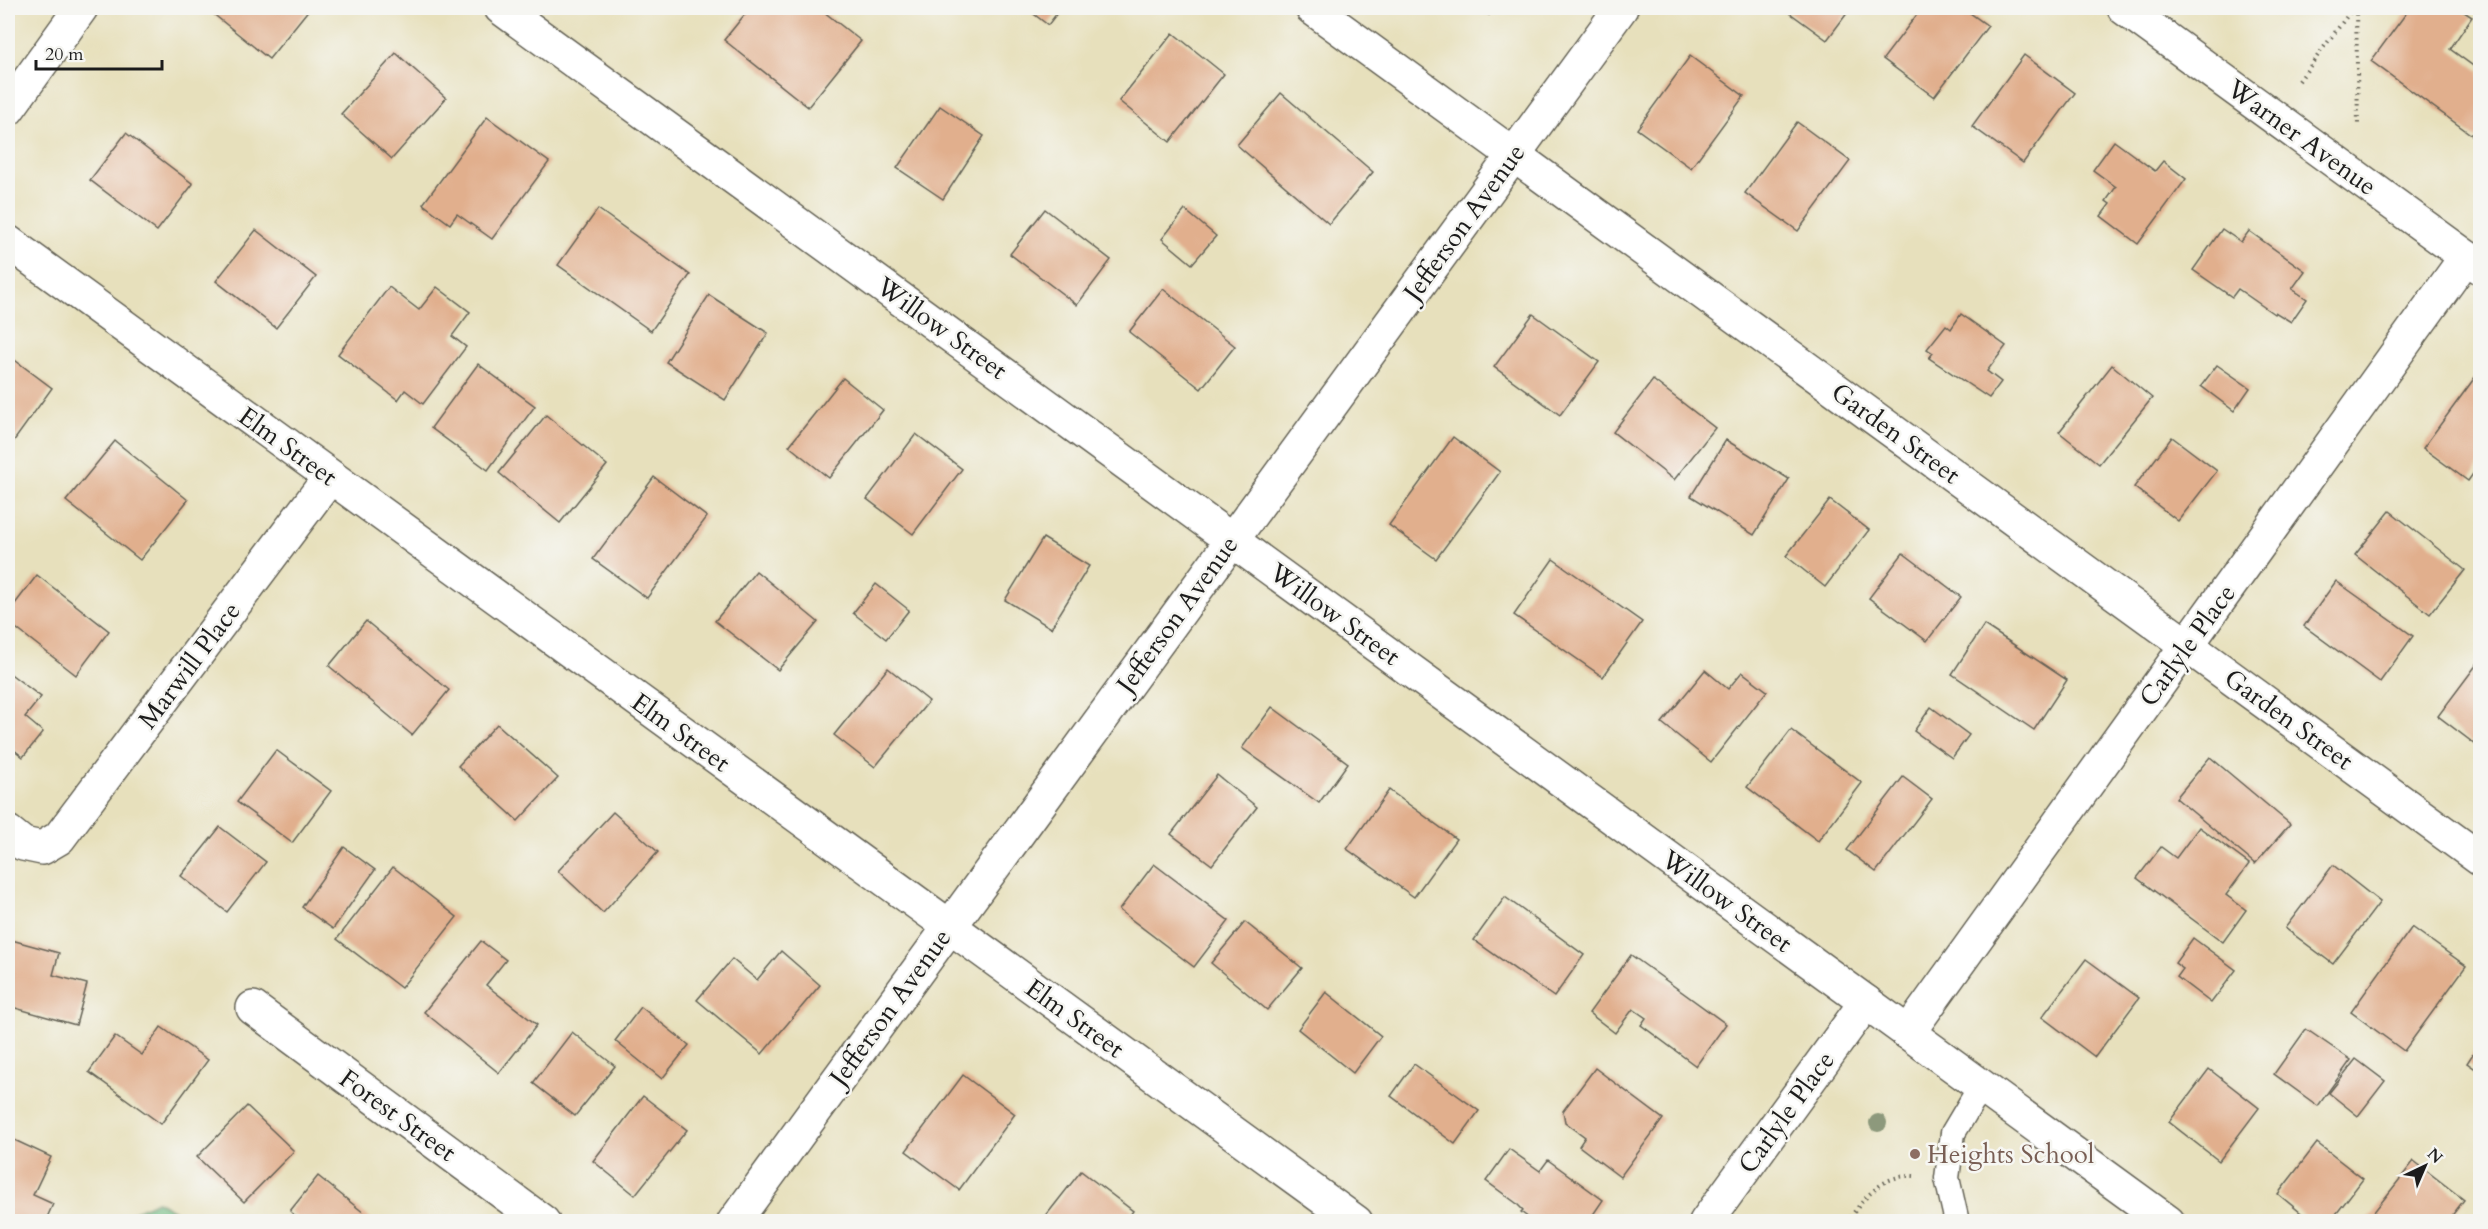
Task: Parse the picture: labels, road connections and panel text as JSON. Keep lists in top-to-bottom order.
{
  "streets": {
    "street": [
      "Warner Avenue",
      "Jefferson Avenue",
      "Willow Street",
      "Garden Street",
      "Elm Street",
      "Carlyle Place",
      "Marwill Place",
      "Forest Street"
    ]
  },
  "crossings": [
    ["Warner Avenue", "Carlyle Place"],
    ["Jefferson Avenue", "Willow Street"],
    ["Jefferson Avenue", "Garden Street"],
    ["Jefferson Avenue", "Elm Street"],
    ["Willow Street", "Carlyle Place"],
    ["Garden Street", "Carlyle Place"],
    ["Elm Street", "Marwill Place"]
  ],
  "places": ["Heights School"],
  "scale_bar": "20 m",
  "north": "top right"
}
